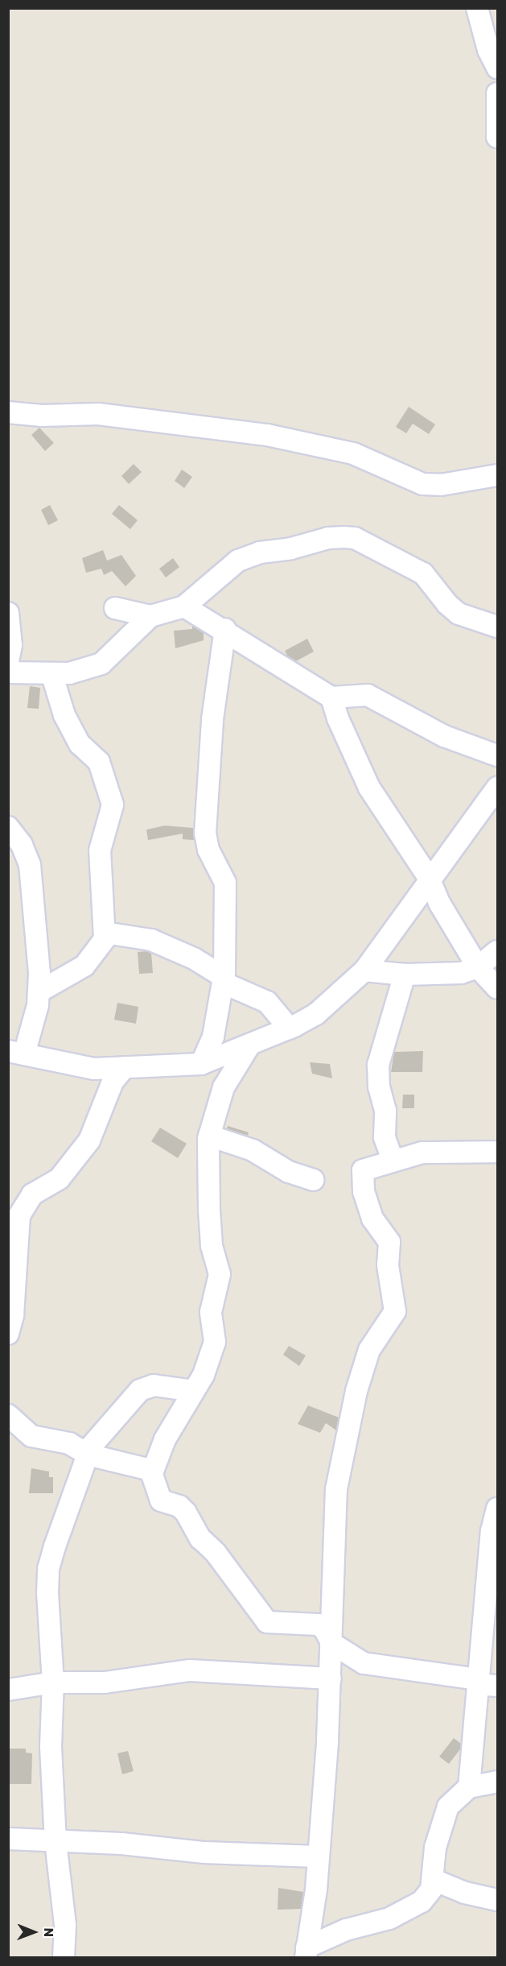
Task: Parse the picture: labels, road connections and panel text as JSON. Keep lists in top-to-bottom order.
{
  "north": "right"
}
